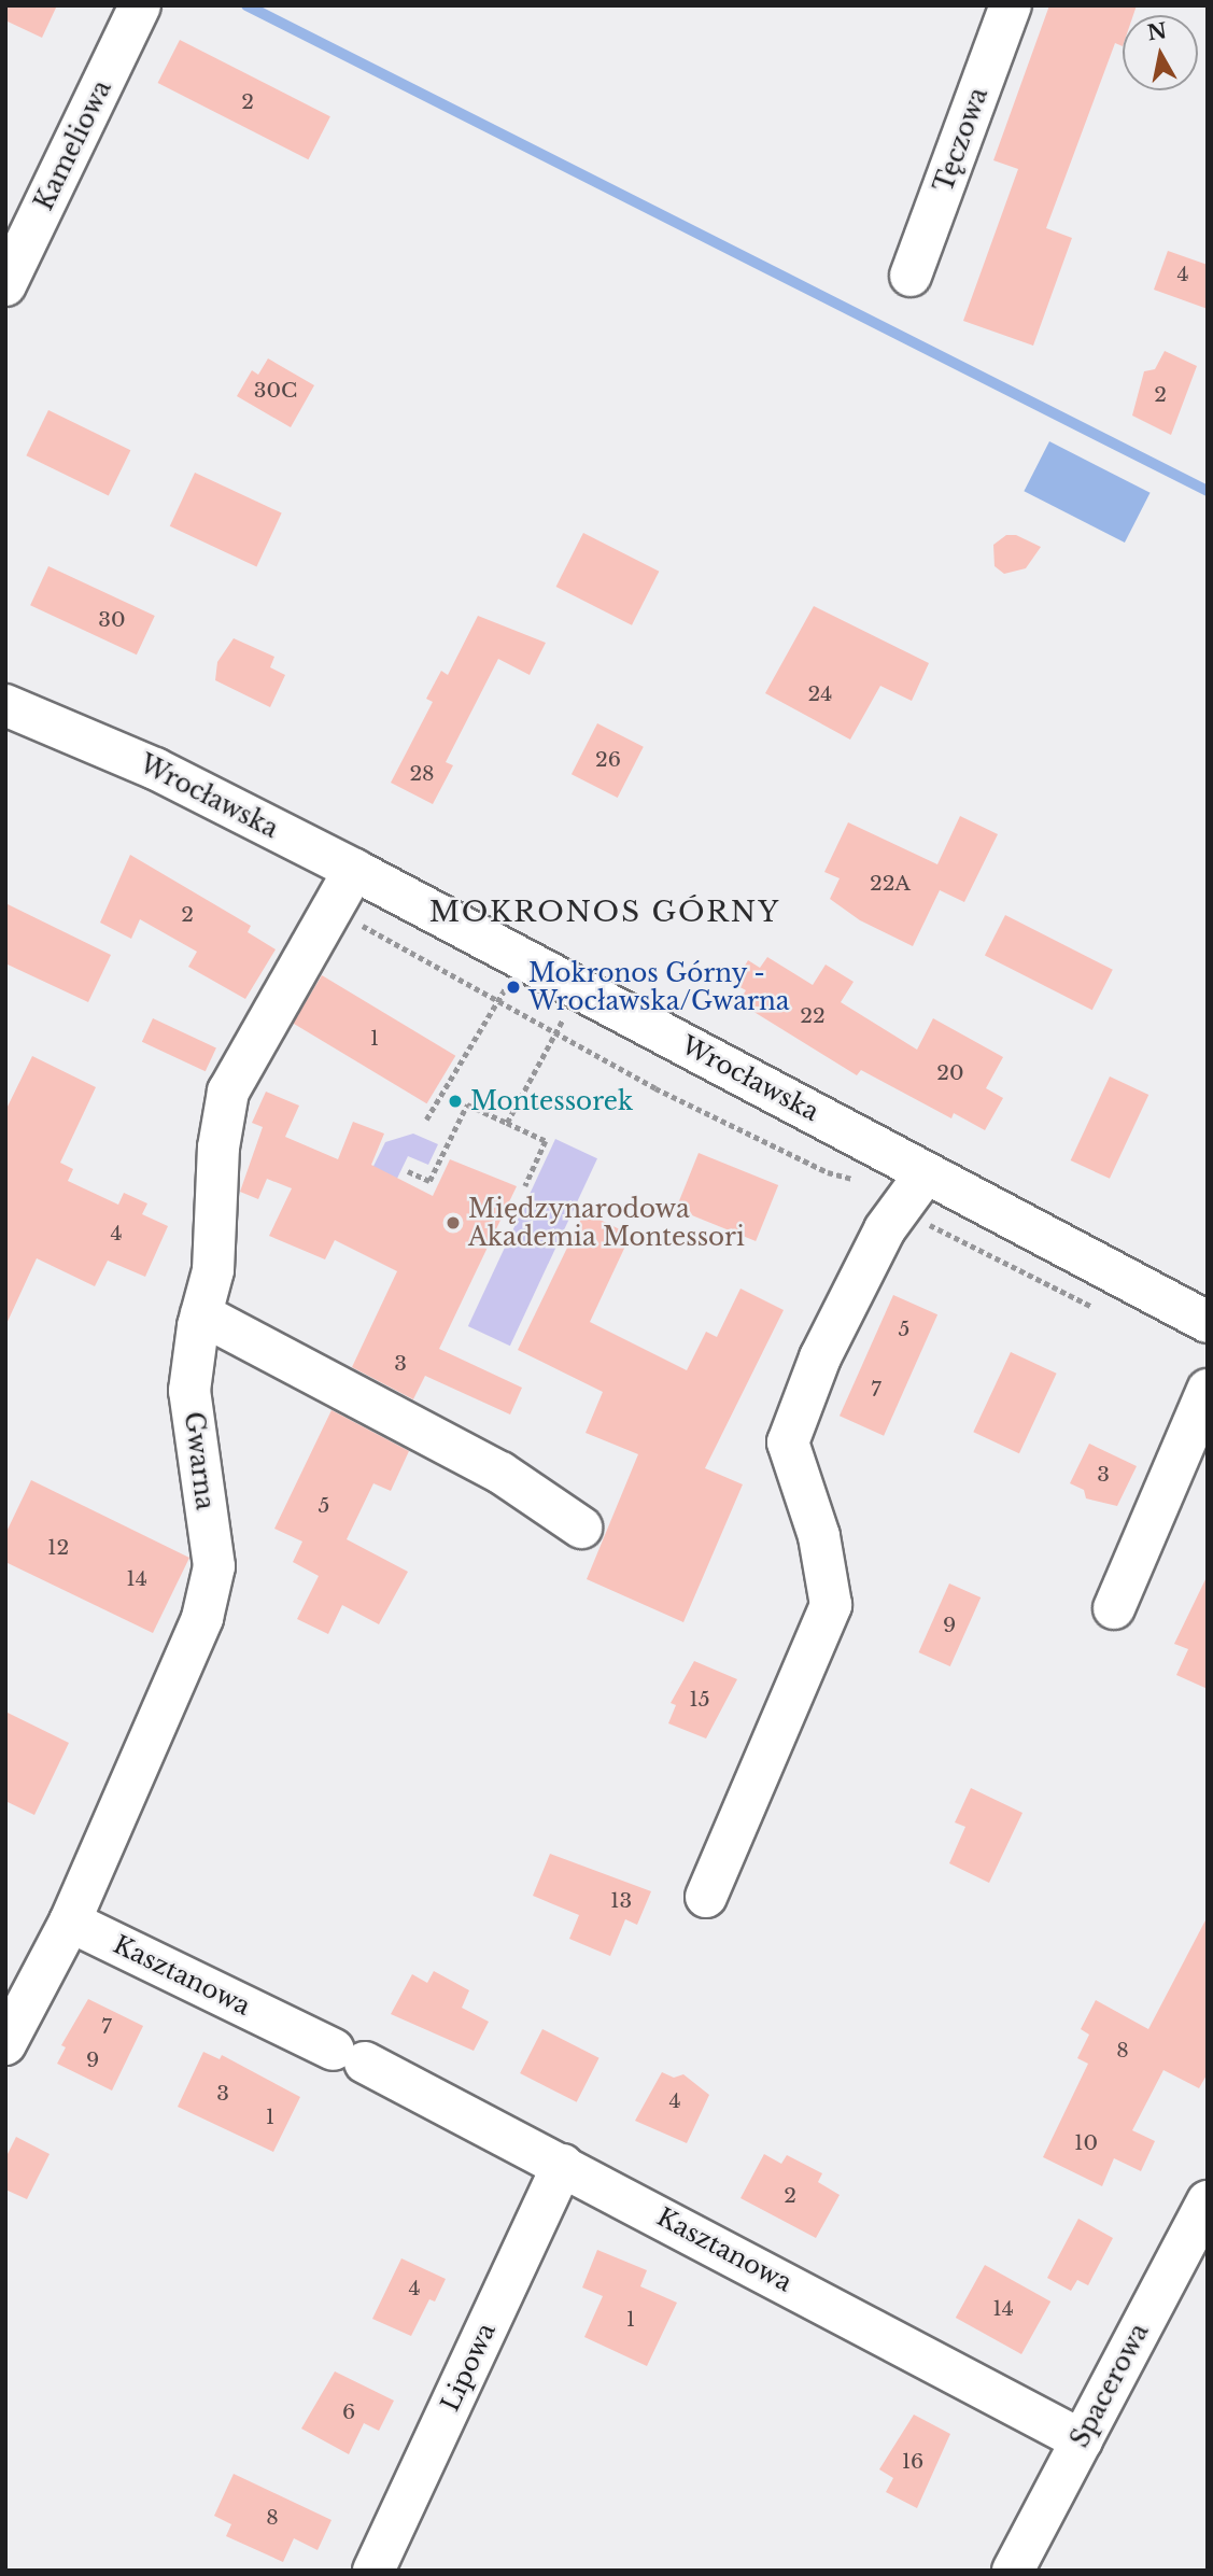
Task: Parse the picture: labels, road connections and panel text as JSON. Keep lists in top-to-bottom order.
{
  "streets": {
    "street": [
      "Tęczowa",
      "Kameliowa",
      "Wrocławska",
      "Gwarna",
      "Kasztanowa",
      "Lipowa",
      "Spacerowa"
    ]
  },
  "crossings": [
    ["Wrocławska", "Gwarna"],
    ["Gwarna", "Kasztanowa"],
    ["Kasztanowa", "Lipowa"],
    ["Kasztanowa", "Spacerowa"]
  ],
  "districts": ["MOKRONOS GÓRNY"],
  "places": ["Mokronos Górny - Wrocławska/Gwarna", "Montessorek", "Międzynarodowa Akademia Montessori"],
  "house_numbers": [
    "2",
    "4",
    "30C",
    "2",
    "30",
    "24",
    "26",
    "28",
    "22A",
    "2",
    "22",
    "1",
    "20",
    "4",
    "5",
    "3",
    "7",
    "3",
    "5",
    "12",
    "14",
    "9",
    "15",
    "13",
    "7",
    "8",
    "9",
    "3",
    "4",
    "1",
    "10",
    "2",
    "4",
    "14",
    "1",
    "6",
    "16",
    "8"
  ],
  "north": "top"
}
